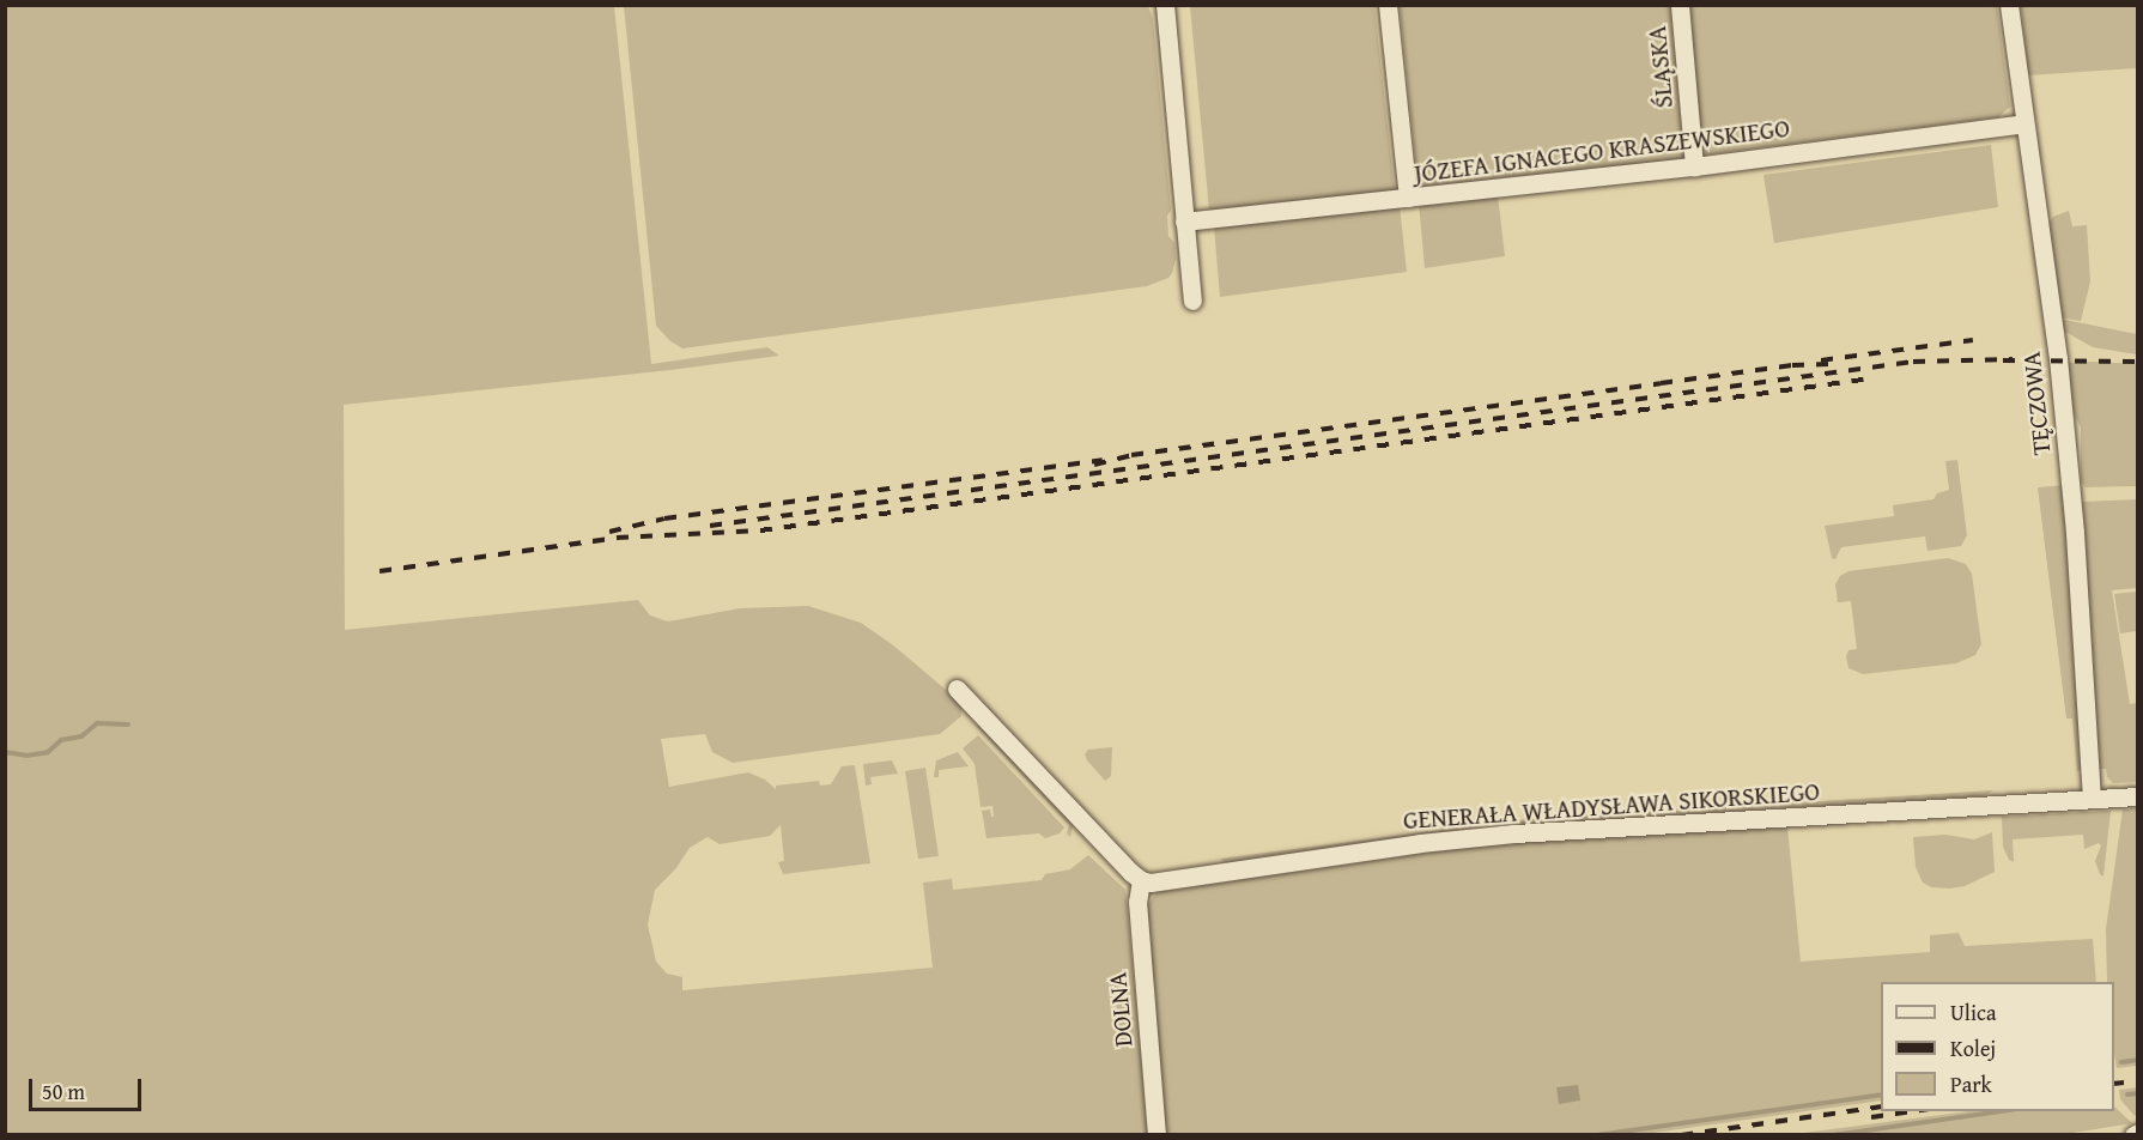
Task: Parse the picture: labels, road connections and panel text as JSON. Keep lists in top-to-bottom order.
{
  "streets": {
    "street": [
      "ŚLĄSKA",
      "JÓZEFA IGNACEGO KRASZEWSKIEGO",
      "TĘCZOWA",
      "GENERAŁA WŁADYSŁAWA SIKORSKIEGO",
      "DOLNA"
    ]
  },
  "crossings": [
    ["ŚLĄSKA", "JÓZEFA IGNACEGO KRASZEWSKIEGO"],
    ["JÓZEFA IGNACEGO KRASZEWSKIEGO", "TĘCZOWA"],
    ["TĘCZOWA", "GENERAŁA WŁADYSŁAWA SIKORSKIEGO"],
    ["GENERAŁA WŁADYSŁAWA SIKORSKIEGO", "DOLNA"]
  ],
  "legend": ["Ulica", "Kolej", "Park"],
  "scale_bar": "50 m"
}
